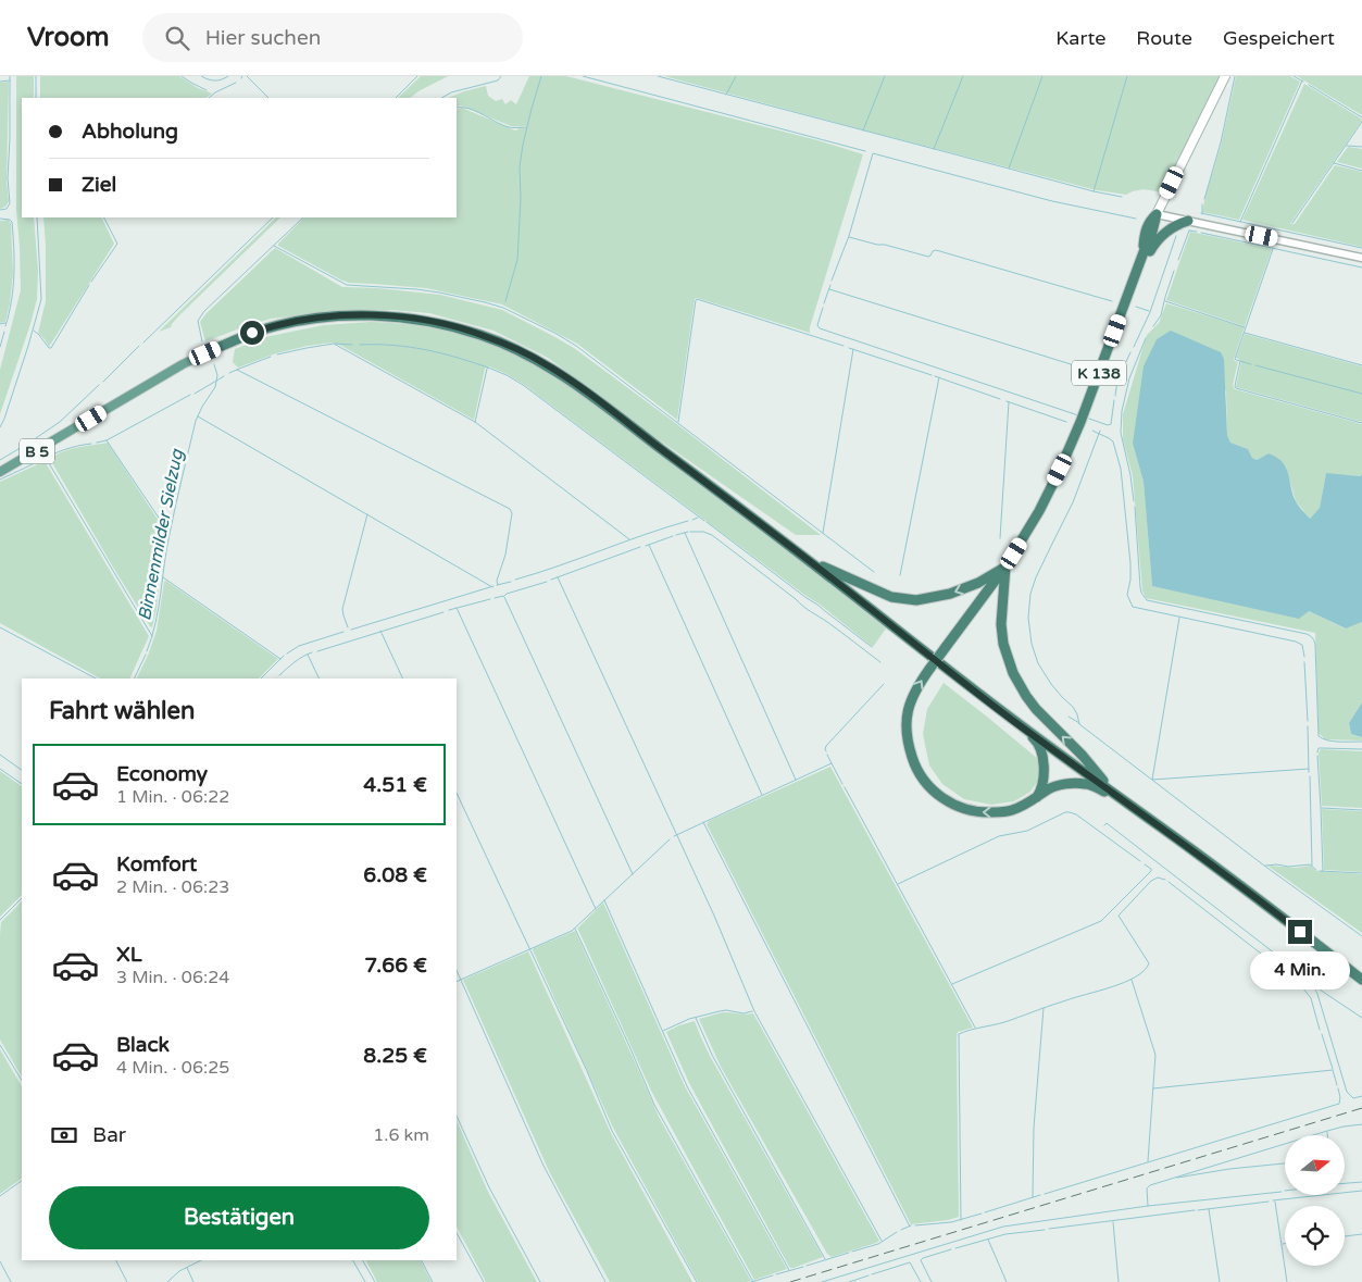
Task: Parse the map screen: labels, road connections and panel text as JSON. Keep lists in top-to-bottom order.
{
  "streets": {
    "highway": ["K 138", "B 5"]
  },
  "water": ["Binnenmilder Sielzug"],
  "north": "right",
  "page": {
    "header": "Vroom",
    "search": "Hier suchen",
    "nav": ["Karte", "Route", "Gespeichert"],
    "banner": ["Abholung", "Ziel"],
    "heading": "Fahrt wählen",
    "list": [
      {
        "name": "Economy",
        "note": "1 Min. · 06:22",
        "value": "4.51 €"
      },
      {
        "name": "Komfort",
        "note": "2 Min. · 06:23",
        "value": "6.08 €"
      },
      {
        "name": "XL",
        "note": "3 Min. · 06:24",
        "value": "7.66 €"
      },
      {
        "name": "Black",
        "note": "4 Min. · 06:25",
        "value": "8.25 €"
      }
    ],
    "bubble": "4 Min.",
    "pay": ["Bar", "1.6 km"],
    "buttons": "Bestätigen"
  }
}
